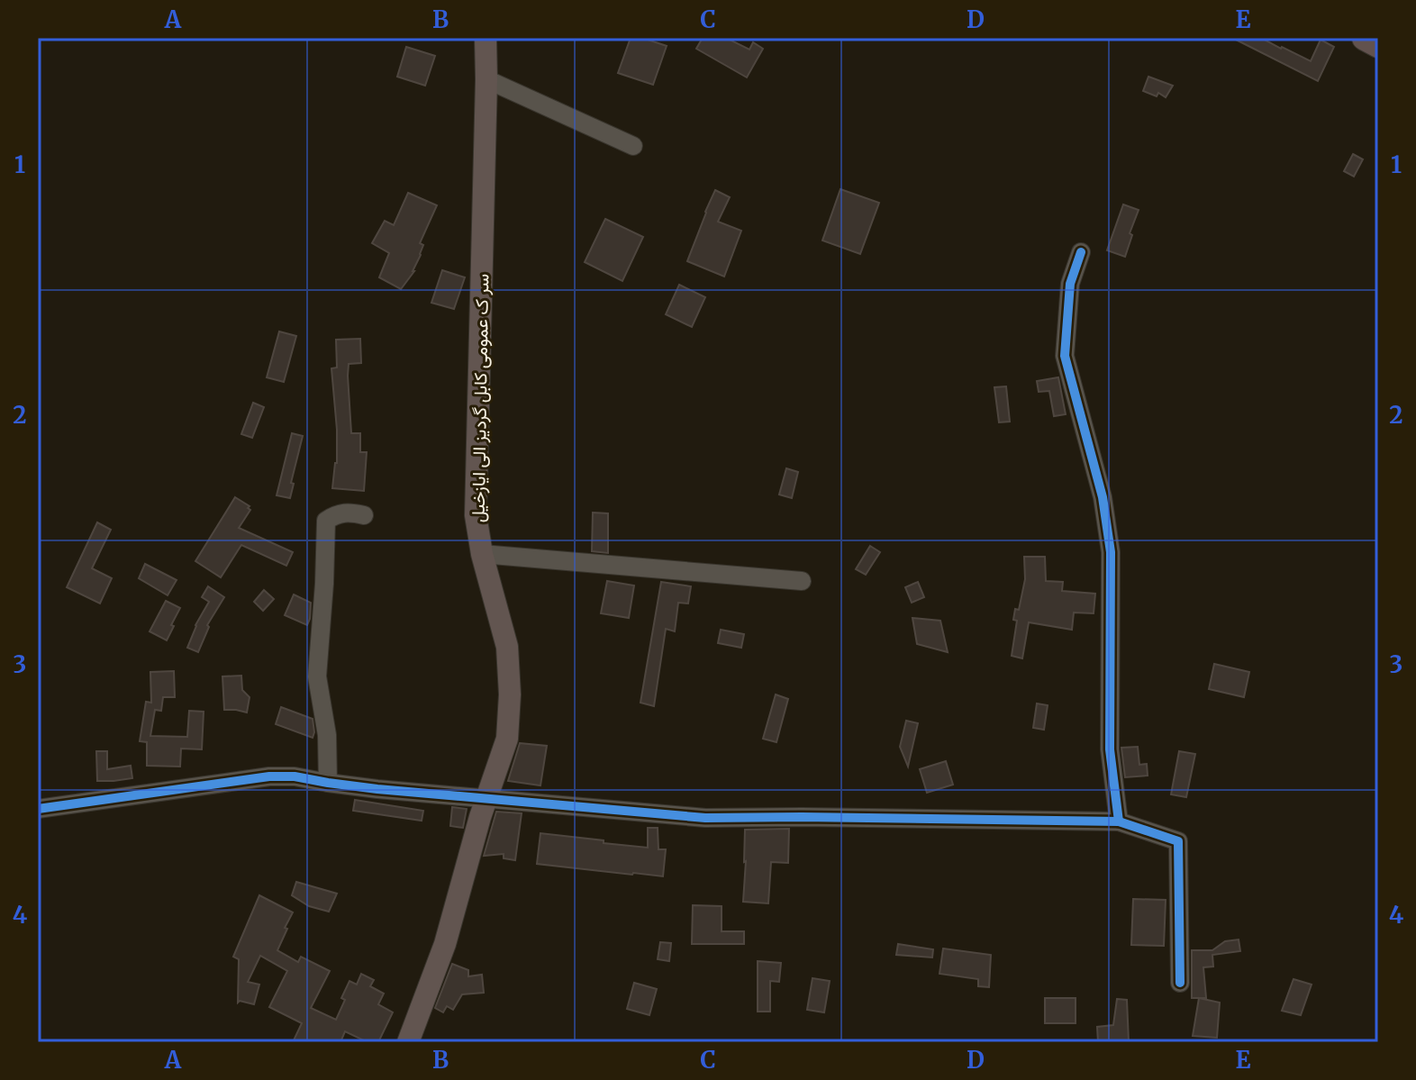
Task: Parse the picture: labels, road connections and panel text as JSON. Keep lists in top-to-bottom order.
{
  "streets": {
    "main road": ["سر ک عمومی کابل گردیز الی ایازخیل"]
  },
  "grid": {
    "columns": [
      "A",
      "B",
      "C",
      "D",
      "E"
    ],
    "rows": [
      "1",
      "2",
      "3",
      "4"
    ]
  }
}
